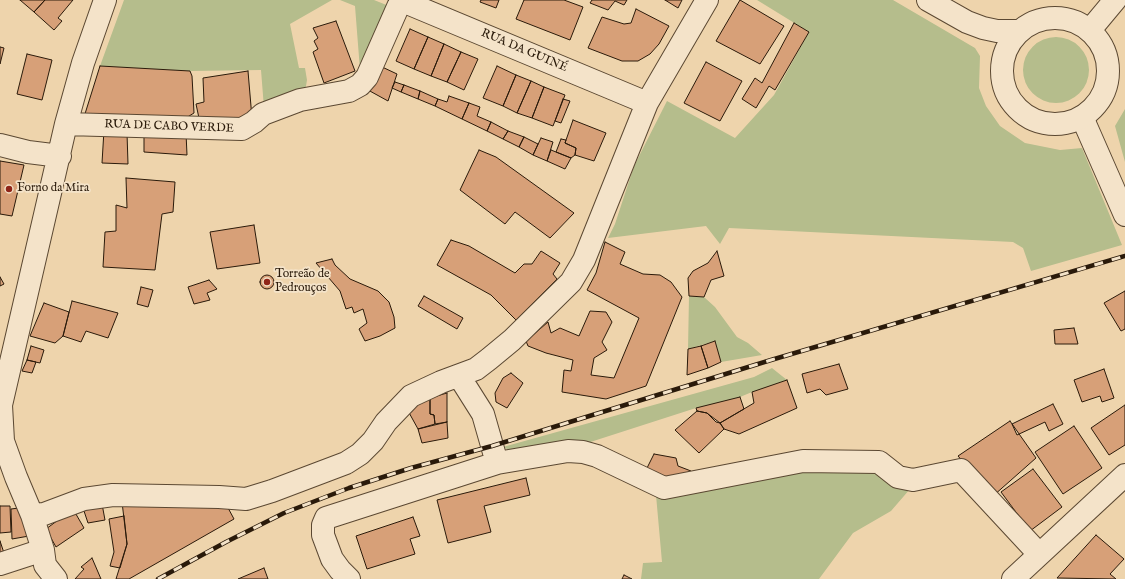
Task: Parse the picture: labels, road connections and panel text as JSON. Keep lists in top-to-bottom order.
{
  "streets": {
    "street": ["RUA DA GUINÉ", "RUA DE CABO VERDE"]
  },
  "crossings": [
    ["RUA DA GUINÉ", "RUA DE CABO VERDE"]
  ],
  "places": ["Forno da Mira", "Torreão de Pedrouços"]
}
